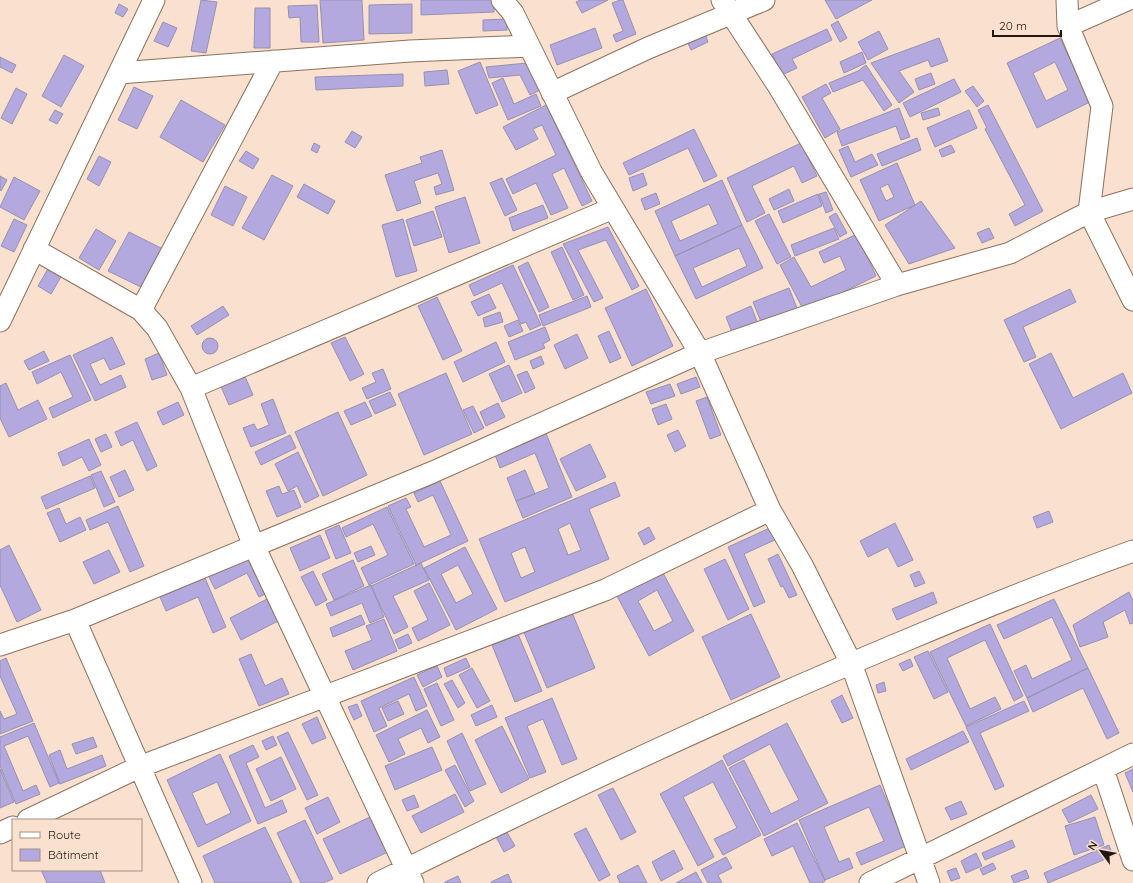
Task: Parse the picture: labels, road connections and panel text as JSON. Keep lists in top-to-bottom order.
{
  "legend": ["Route", "Bâtiment"],
  "scale_bar": "20 m",
  "north": "top left"
}
